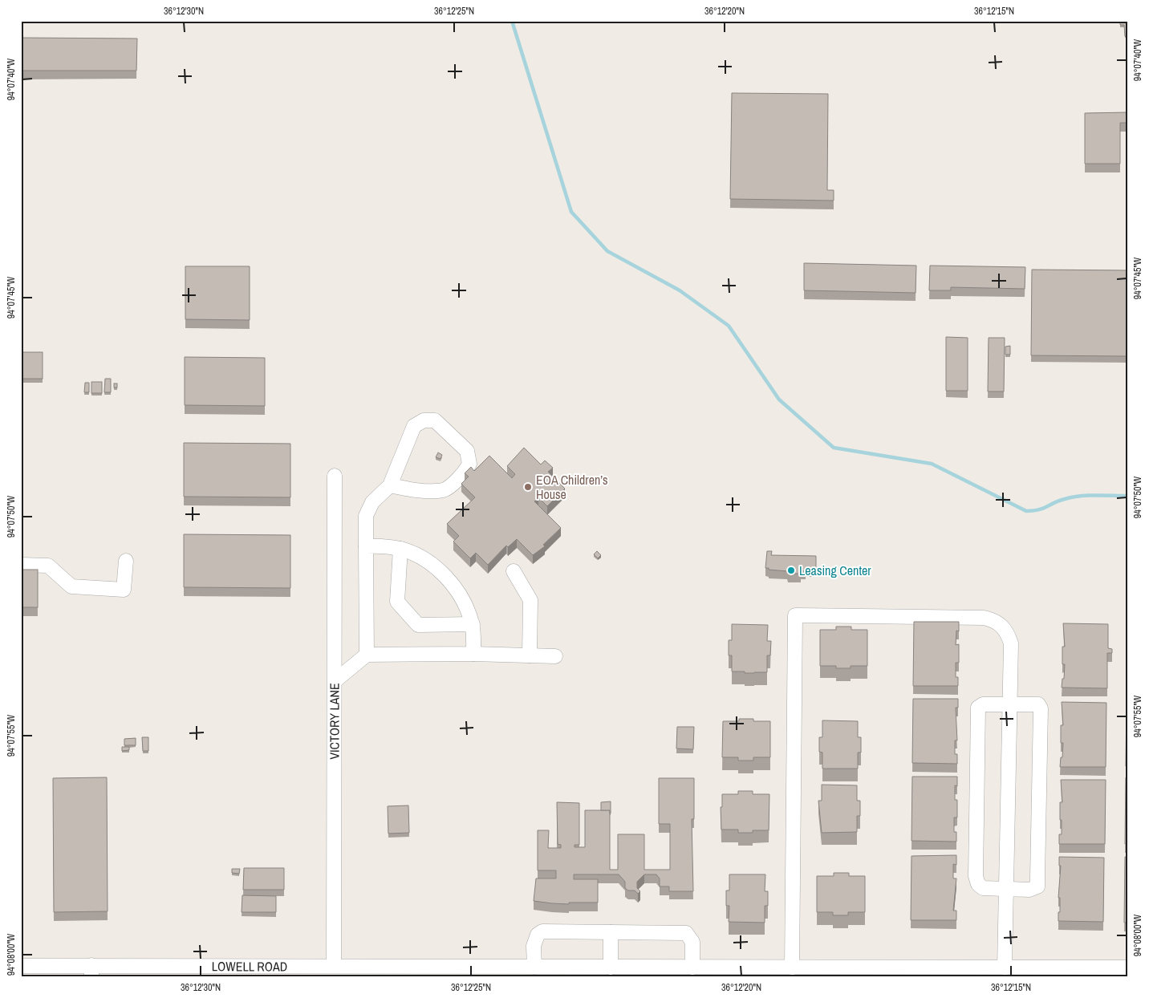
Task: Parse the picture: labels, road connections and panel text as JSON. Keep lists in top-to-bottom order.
{
  "streets": {
    "street": ["VICTORY LANE", "LOWELL ROAD"]
  },
  "crossings": [
    ["VICTORY LANE", "LOWELL ROAD"]
  ],
  "places": ["EOA Children’s House", "Leasing Center"],
  "coordinates": [
    "36°12'30\"N",
    "36°12'25\"N",
    "36°12'20\"N",
    "36°12'15\"N",
    "94°07'40\"W",
    "94°07'45\"W",
    "94°07'50\"W",
    "94°07'55\"W",
    "94°08'00\"W"
  ]
}
